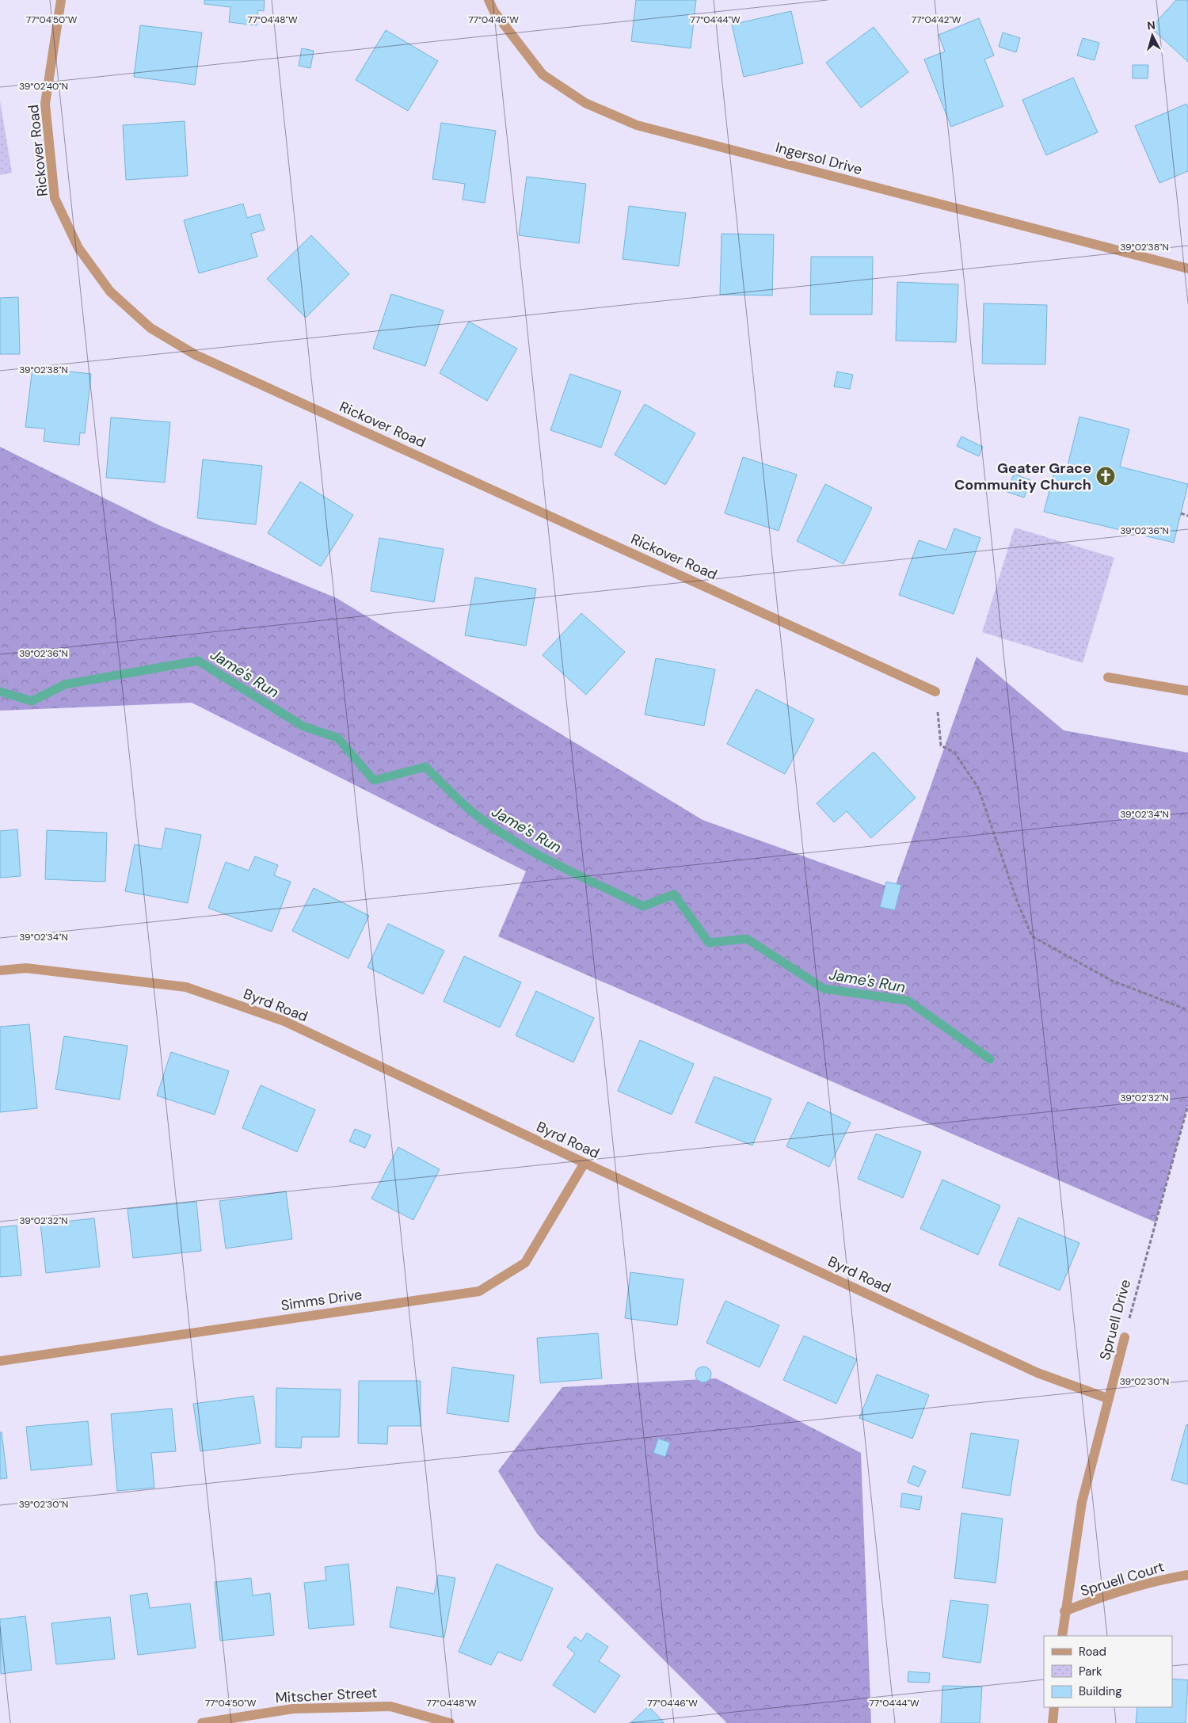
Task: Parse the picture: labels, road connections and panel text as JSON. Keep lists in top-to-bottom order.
{
  "streets": {
    "street": [
      "Rickover Road",
      "Ingersol Drive",
      "Byrd Road",
      "Simms Drive",
      "Spruell Drive",
      "Spruell Court",
      "Mitscher Street"
    ]
  },
  "crossings": [
    ["Byrd Road", "Simms Drive"],
    ["Byrd Road", "Spruell Drive"],
    ["Spruell Drive", "Spruell Court"]
  ],
  "water": ["Jame's Run"],
  "places": {
    "church": ["Geater Grace Community Church"]
  },
  "legend": ["Road", "Park", "Building"],
  "north": "top",
  "coordinates": [
    "77°04'50\"W",
    "77°04'48\"W",
    "77°04'46\"W",
    "77°04'44\"W",
    "77°04'42\"W",
    "39°02'40\"N",
    "39°02'38\"N",
    "39°02'36\"N",
    "39°02'34\"N",
    "39°02'32\"N",
    "39°02'30\"N"
  ]
}
